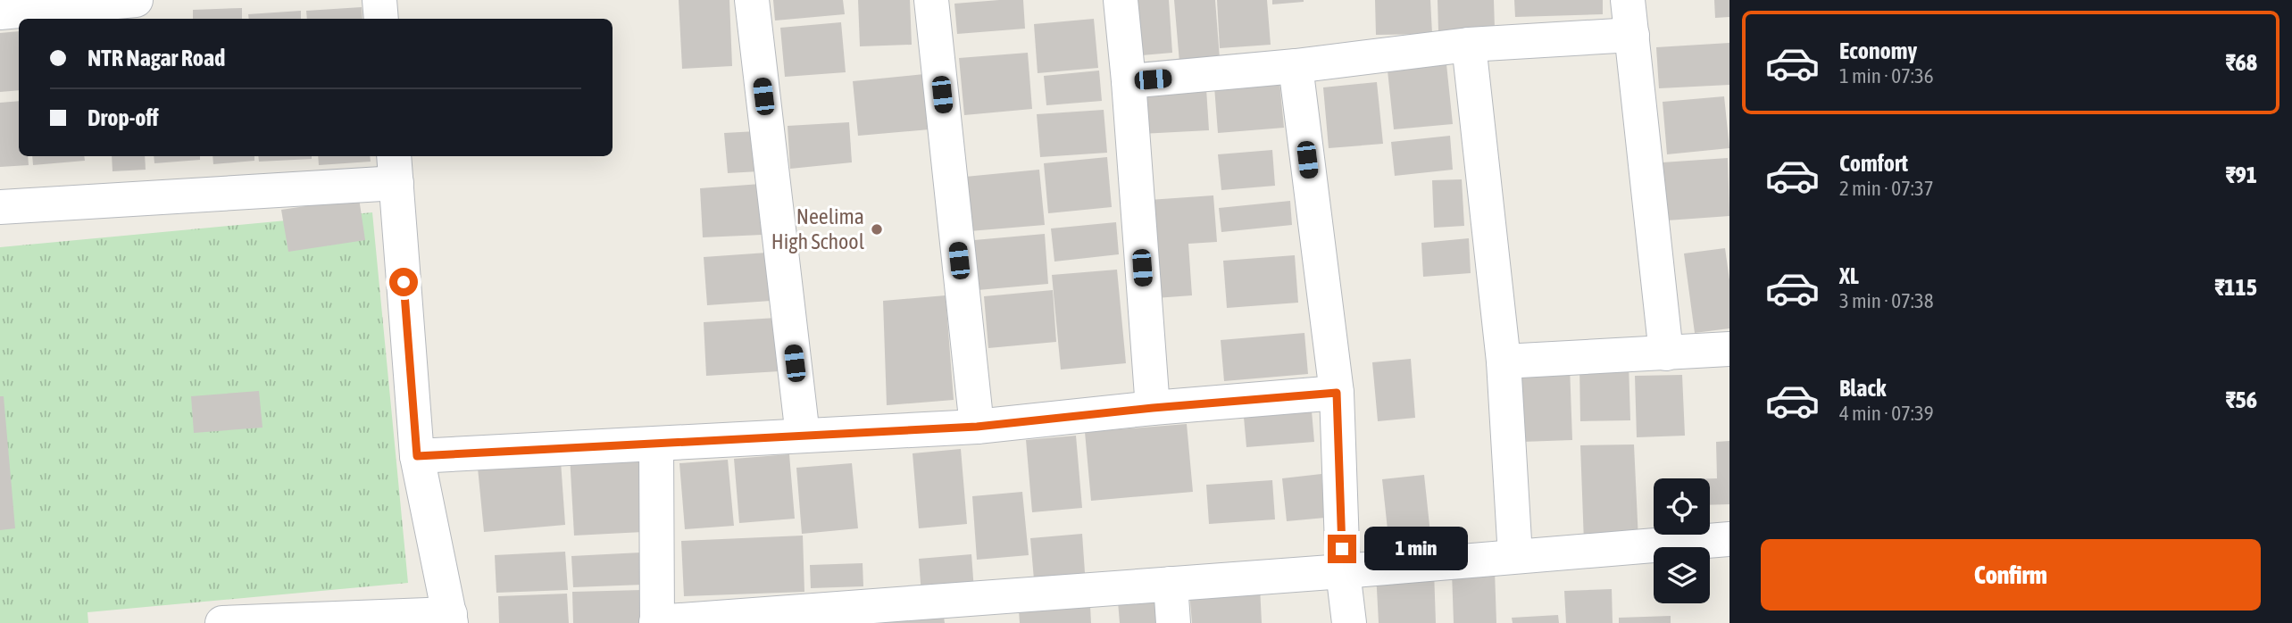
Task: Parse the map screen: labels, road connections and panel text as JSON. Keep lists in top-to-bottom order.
{
  "places": ["Neelima High School"],
  "page": {
    "list": [
      {
        "name": "Economy",
        "note": "1 min · 07:36",
        "value": "₹68"
      },
      {
        "name": "Comfort",
        "note": "2 min · 07:37",
        "value": "₹91"
      },
      {
        "name": "XL",
        "note": "3 min · 07:38",
        "value": "₹115"
      },
      {
        "name": "Black",
        "note": "4 min · 07:39",
        "value": "₹56"
      }
    ],
    "banner": ["NTR Nagar Road", "Drop-off"],
    "bubble": "1 min",
    "buttons": "Confirm"
  }
}
